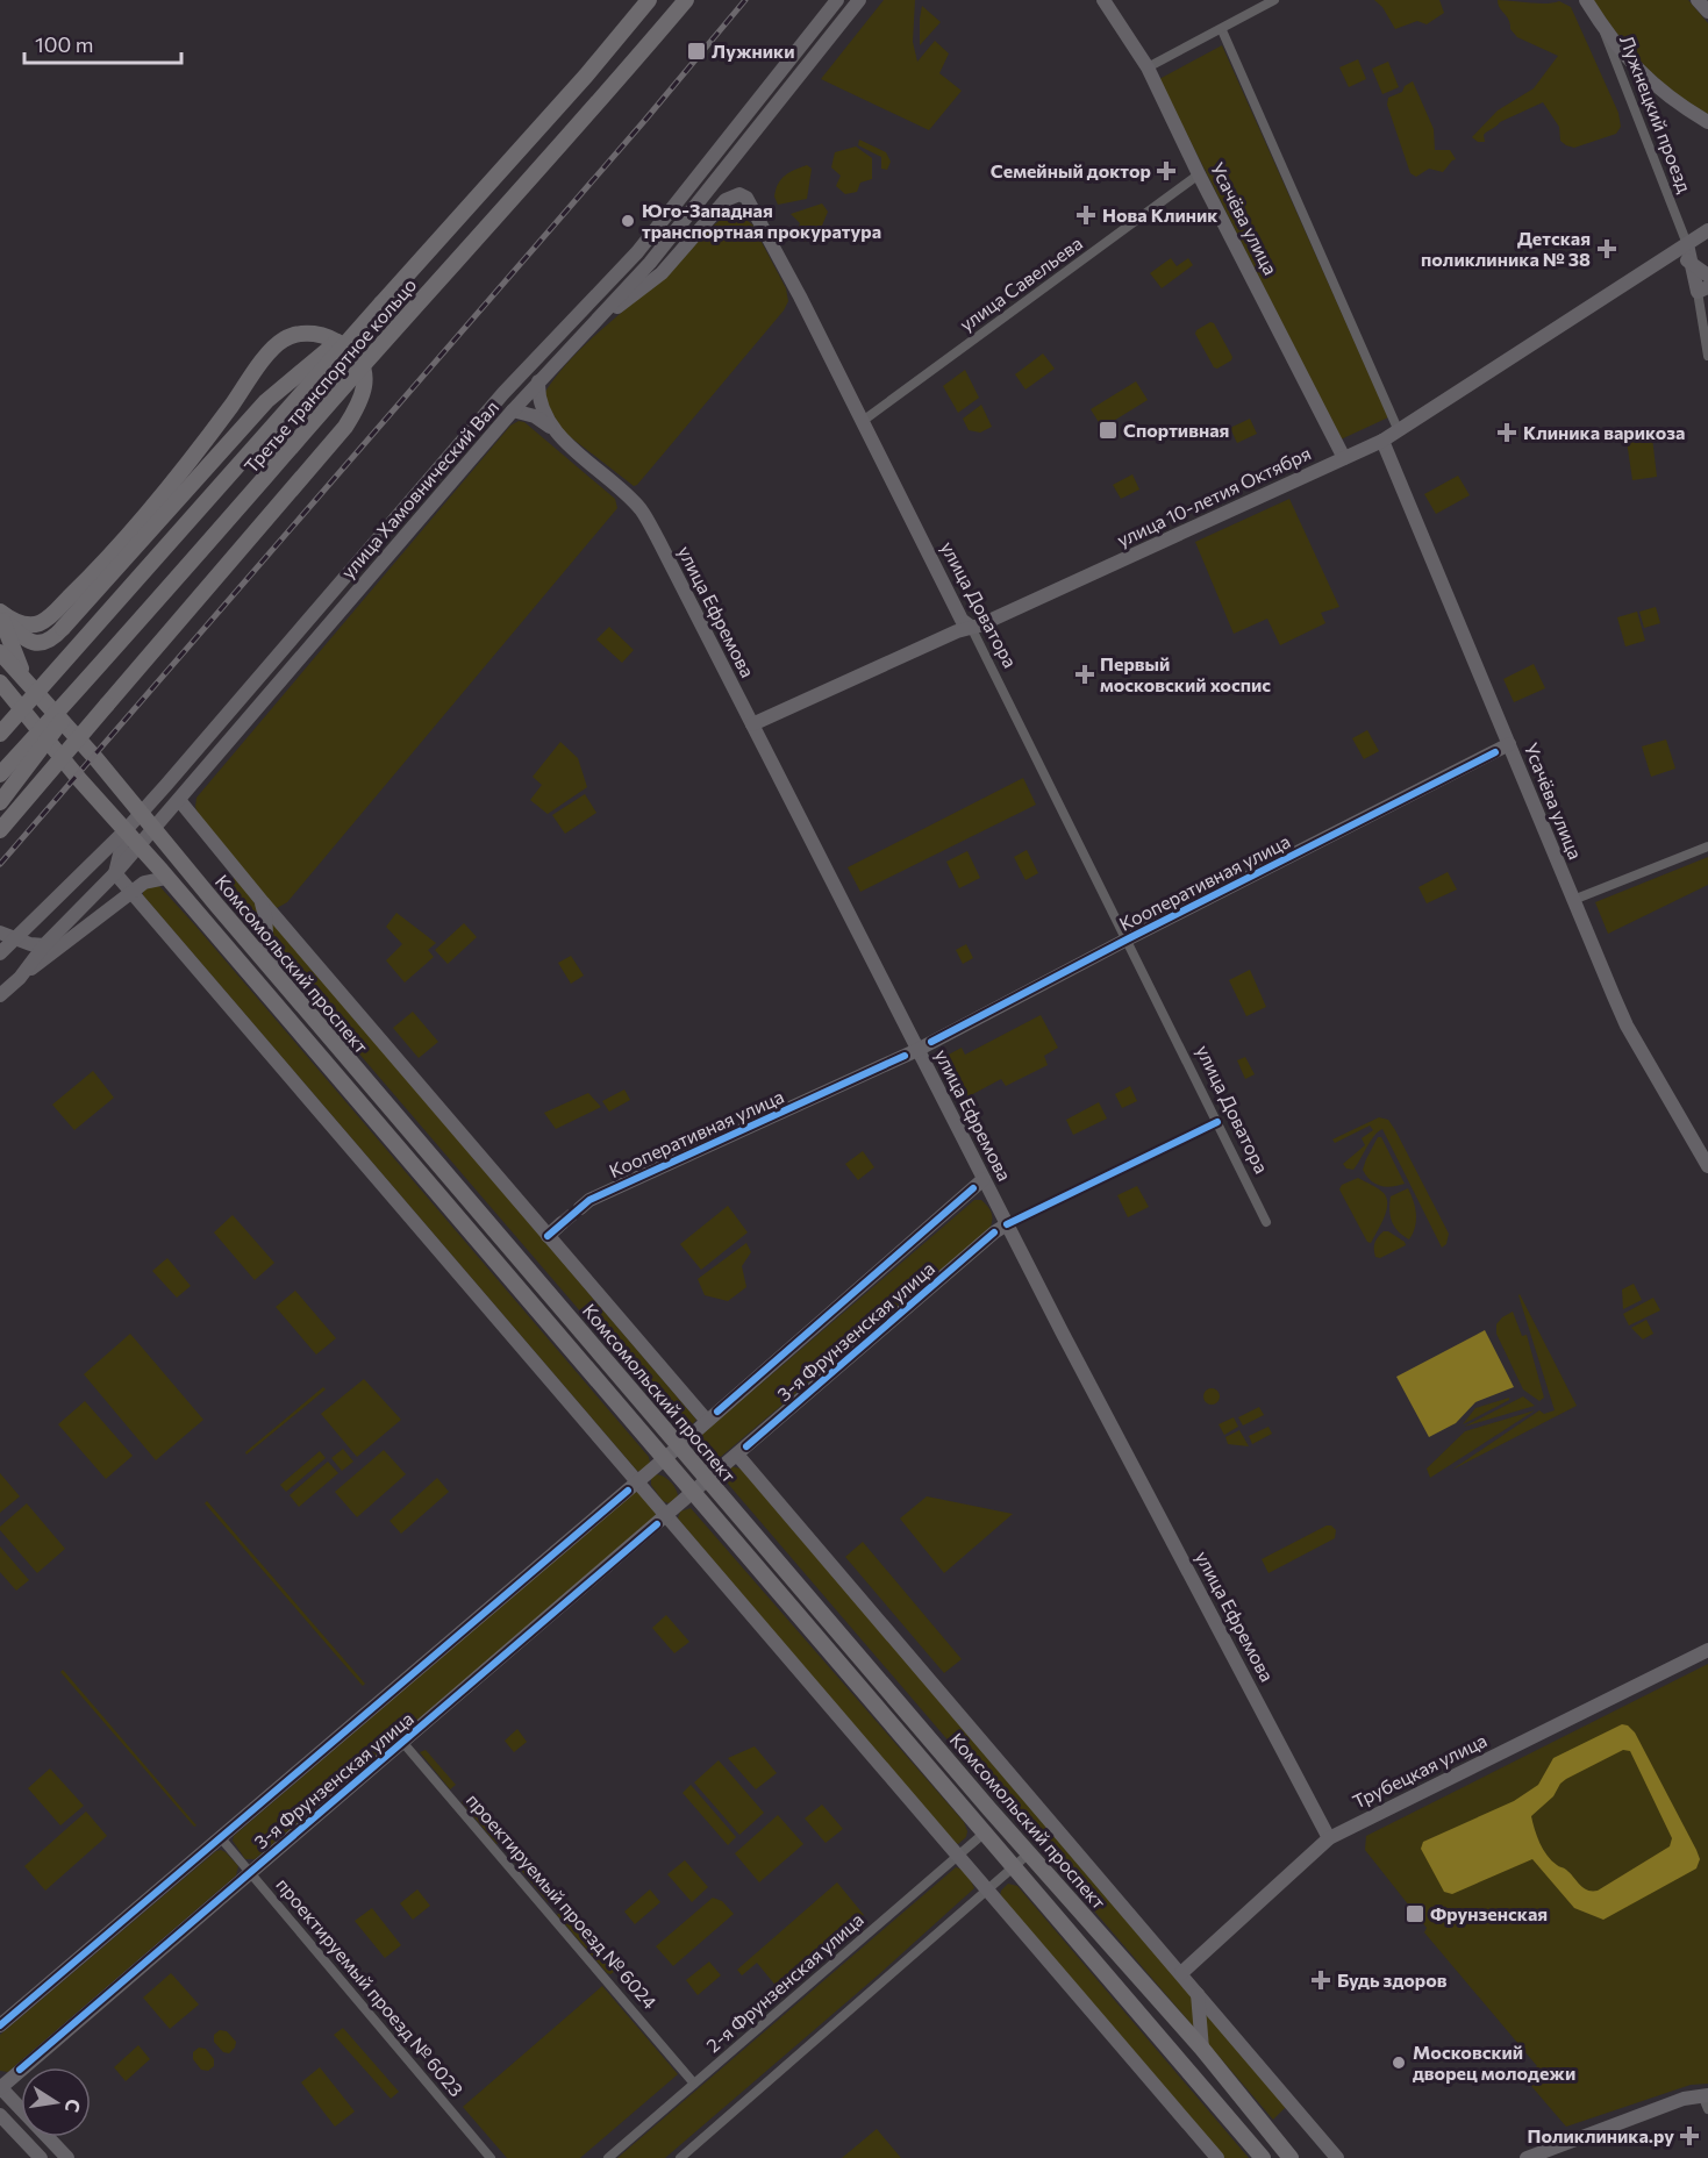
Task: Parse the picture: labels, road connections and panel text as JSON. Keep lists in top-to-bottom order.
{
  "streets": {
    "main road": ["Третье транспортное кольцо", "Комсомольский проспект"],
    "street": [
      "Лужнецкий проезд",
      "Усачёва улица",
      "улица Савельева",
      "улица Хамовнический Вал",
      "улица 10-летия Октября",
      "улица Доватора",
      "улица Ефремова",
      "Кооперативная улица",
      "3-я Фрунзенская улица",
      "Трубецкая улица",
      "проектируемый проезд № 6024",
      "2-я Фрунзенская улица",
      "проектируемый проезд № 6023"
    ]
  },
  "crossings": [
    ["Лужнецкий проезд", "улица 10-летия Октября"],
    ["Усачёва улица", "улица Савельева"],
    ["Усачёва улица", "улица 10-летия Октября"],
    ["Усачёва улица", "Кооперативная улица"],
    ["улица Савельева", "улица Доватора"],
    ["улица Хамовнический Вал", "улица Доватора"],
    ["улица Хамовнический Вал", "улица Ефремова"],
    ["улица Хамовнический Вал", "Комсомольский проспект"],
    ["улица 10-летия Октября", "улица Доватора"],
    ["улица 10-летия Октября", "улица Ефремова"],
    ["улица Доватора", "Кооперативная улица"],
    ["улица Доватора", "3-я Фрунзенская улица"],
    ["улица Ефремова", "Кооперативная улица"],
    ["улица Ефремова", "3-я Фрунзенская улица"],
    ["улица Ефремова", "Трубецкая улица"],
    ["Комсомольский проспект", "3-я Фрунзенская улица"],
    ["Комсомольский проспект", "Трубецкая улица"],
    ["Комсомольский проспект", "2-я Фрунзенская улица"],
    ["3-я Фрунзенская улица", "проектируемый проезд № 6024"],
    ["3-я Фрунзенская улица", "проектируемый проезд № 6023"],
    ["проектируемый проезд № 6024", "2-я Фрунзенская улица"]
  ],
  "places": {
    "transit": ["Лужники", "Спортивная", "Фрунзенская"],
    "health": [
      "Семейный доктор",
      "Нова Клиник",
      "Детская поликлиника № 38",
      "Клиника варикоза",
      "Первый московский хоспис",
      "Будь здоров",
      "Поликлиника.ру"
    ],
    "other": ["Юго-Западная транспортная прокуратура", "Московский дворец молодежи"]
  },
  "scale_bar": "100 m",
  "north": "right"
}
